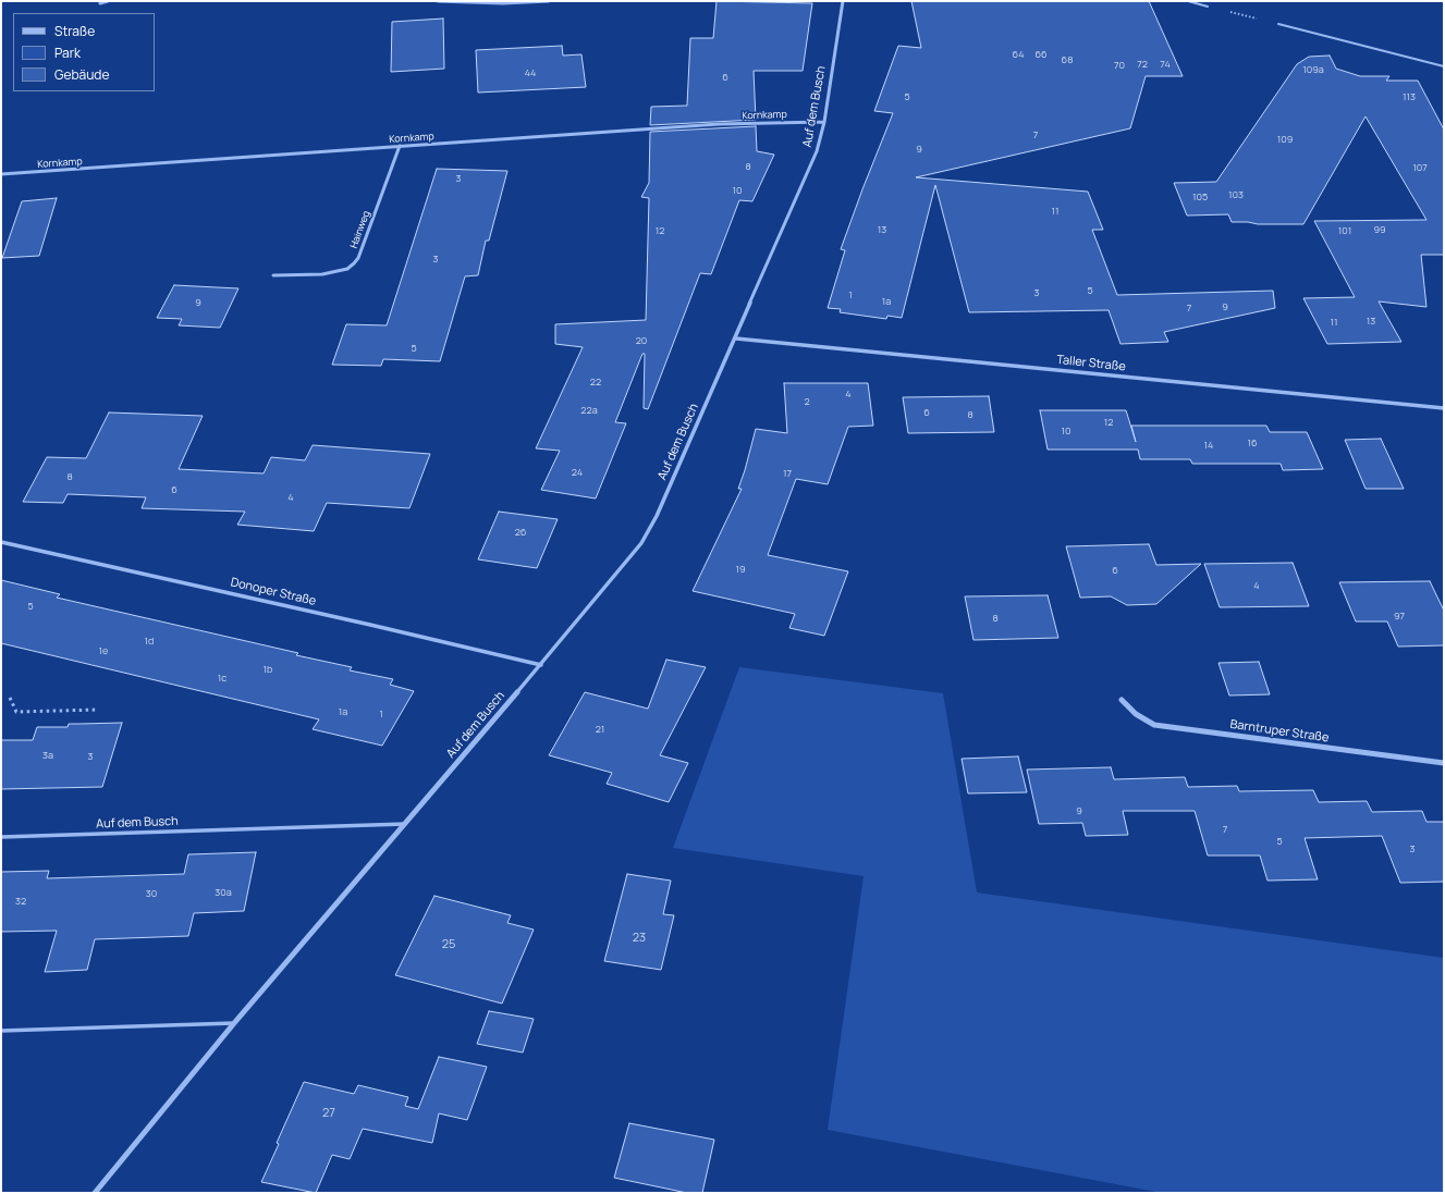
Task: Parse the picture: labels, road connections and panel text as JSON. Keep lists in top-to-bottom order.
{
  "streets": {
    "street": [
      "Auf dem Busch",
      "Kornkamp",
      "Hainweg",
      "Taller Straße",
      "Donoper Straße",
      "Barntruper Straße"
    ]
  },
  "crossings": [
    ["Auf dem Busch", "Kornkamp"],
    ["Auf dem Busch", "Taller Straße"],
    ["Auf dem Busch", "Donoper Straße"],
    ["Kornkamp", "Hainweg"]
  ],
  "house_numbers": [
    "64",
    "66",
    "68",
    "72",
    "74",
    "70",
    "109a",
    "44",
    "6",
    "5",
    "113",
    "7",
    "109",
    "9",
    "8",
    "107",
    "3",
    "10",
    "103",
    "105",
    "11",
    "13",
    "99",
    "12",
    "101",
    "3",
    "5",
    "3",
    "1",
    "1a",
    "9",
    "9",
    "7",
    "13",
    "11",
    "20",
    "5",
    "22",
    "4",
    "2",
    "22a",
    "6",
    "8",
    "12",
    "10",
    "16",
    "14",
    "24",
    "17",
    "8",
    "6",
    "4",
    "26",
    "19",
    "6",
    "4",
    "5",
    "97",
    "8",
    "1d",
    "1e",
    "1b",
    "1c",
    "1a",
    "1",
    "21",
    "3a",
    "3",
    "9",
    "7",
    "5",
    "3",
    "30a",
    "30",
    "32",
    "23",
    "25",
    "27"
  ],
  "legend": ["Straße", "Park", "Gebäude"]
}
